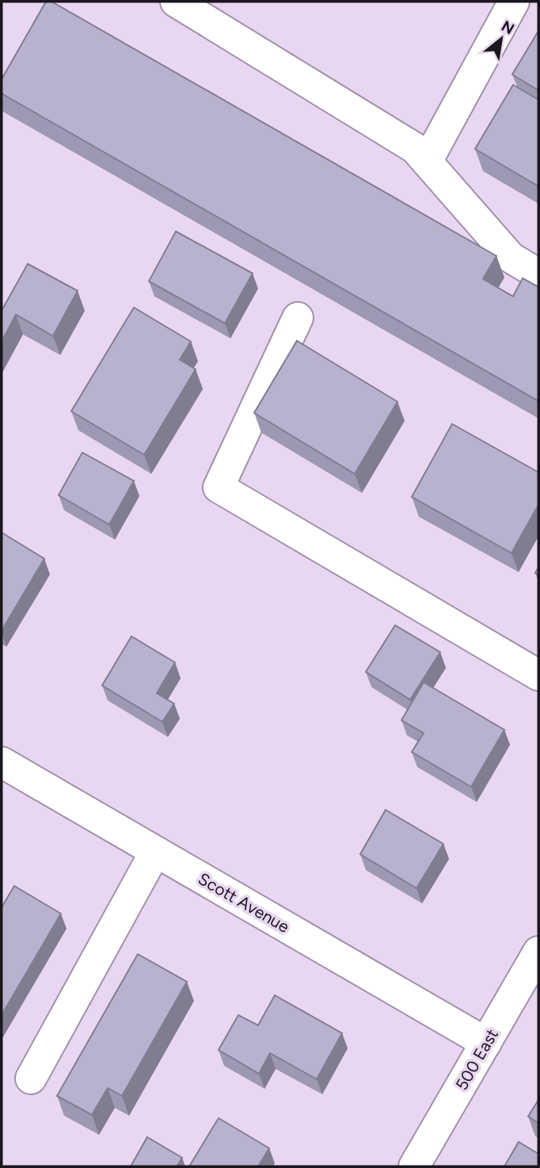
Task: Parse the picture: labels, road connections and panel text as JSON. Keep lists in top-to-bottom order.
{
  "streets": {
    "street": ["Scott Avenue", "500 East"]
  },
  "crossings": [
    ["Scott Avenue", "500 East"]
  ],
  "north": "top right"
}
